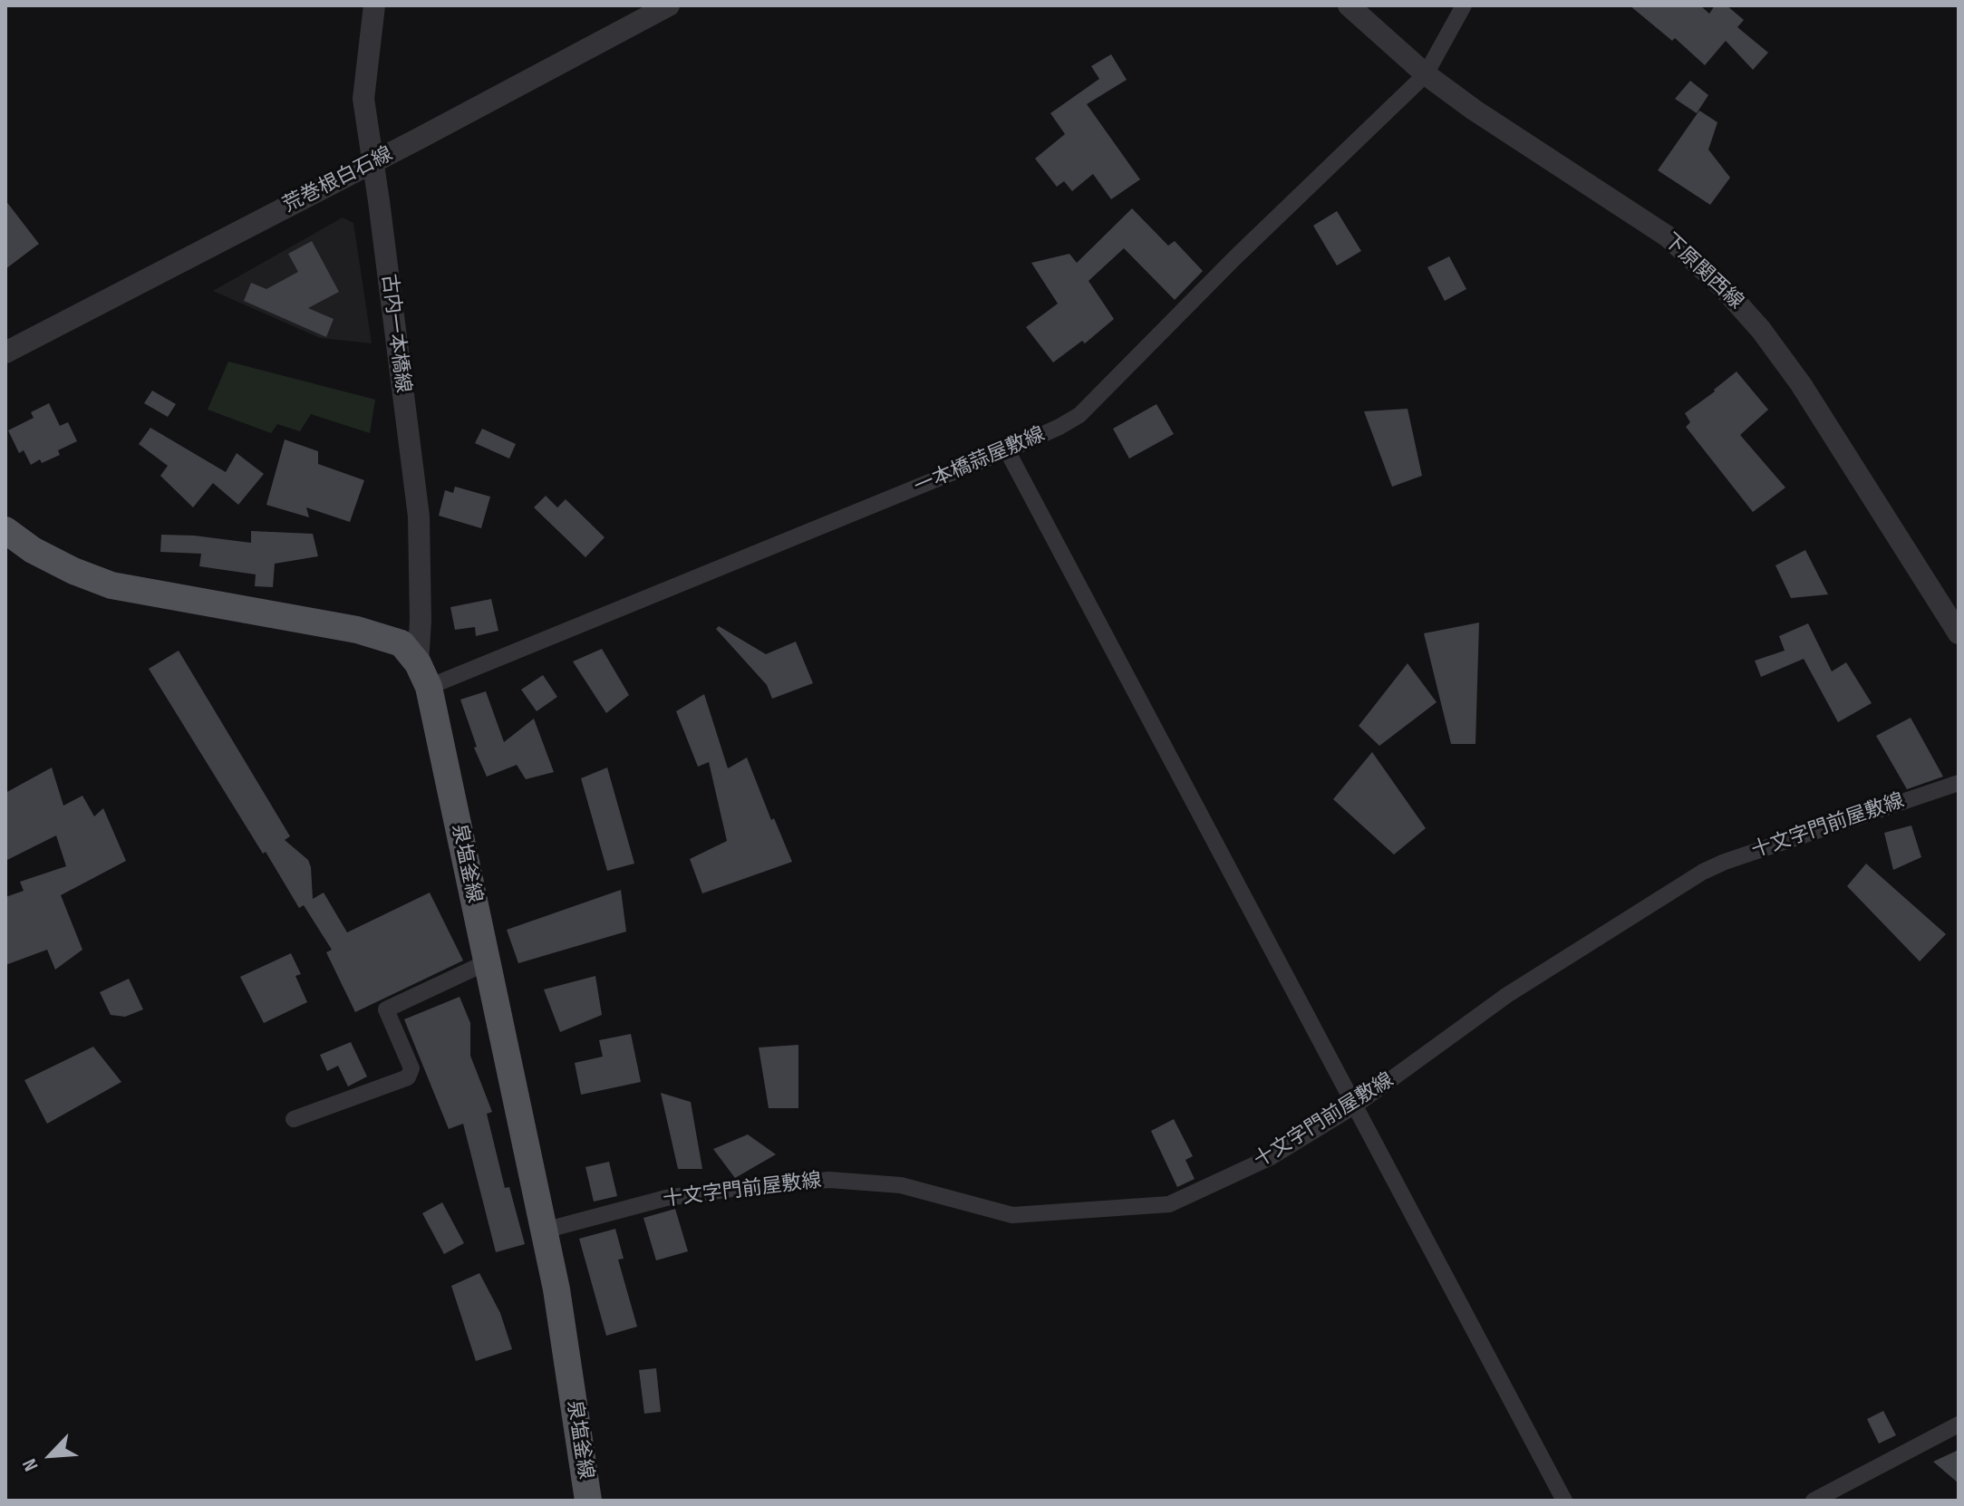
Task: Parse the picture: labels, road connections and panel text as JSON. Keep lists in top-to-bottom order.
{
  "streets": {
    "main road": ["泉塩釜線"],
    "street": [
      "荒巻根白石線",
      "下原関西線",
      "古内一本橋線",
      "一本橋蒜屋敷線",
      "十文字門前屋敷線"
    ]
  },
  "crossings": [
    ["荒巻根白石線", "古内一本橋線"],
    ["下原関西線", "一本橋蒜屋敷線"],
    ["古内一本橋線", "一本橋蒜屋敷線"],
    ["古内一本橋線", "泉塩釜線"],
    ["一本橋蒜屋敷線", "泉塩釜線"],
    ["十文字門前屋敷線", "泉塩釜線"]
  ],
  "north": "bottom left"
}
